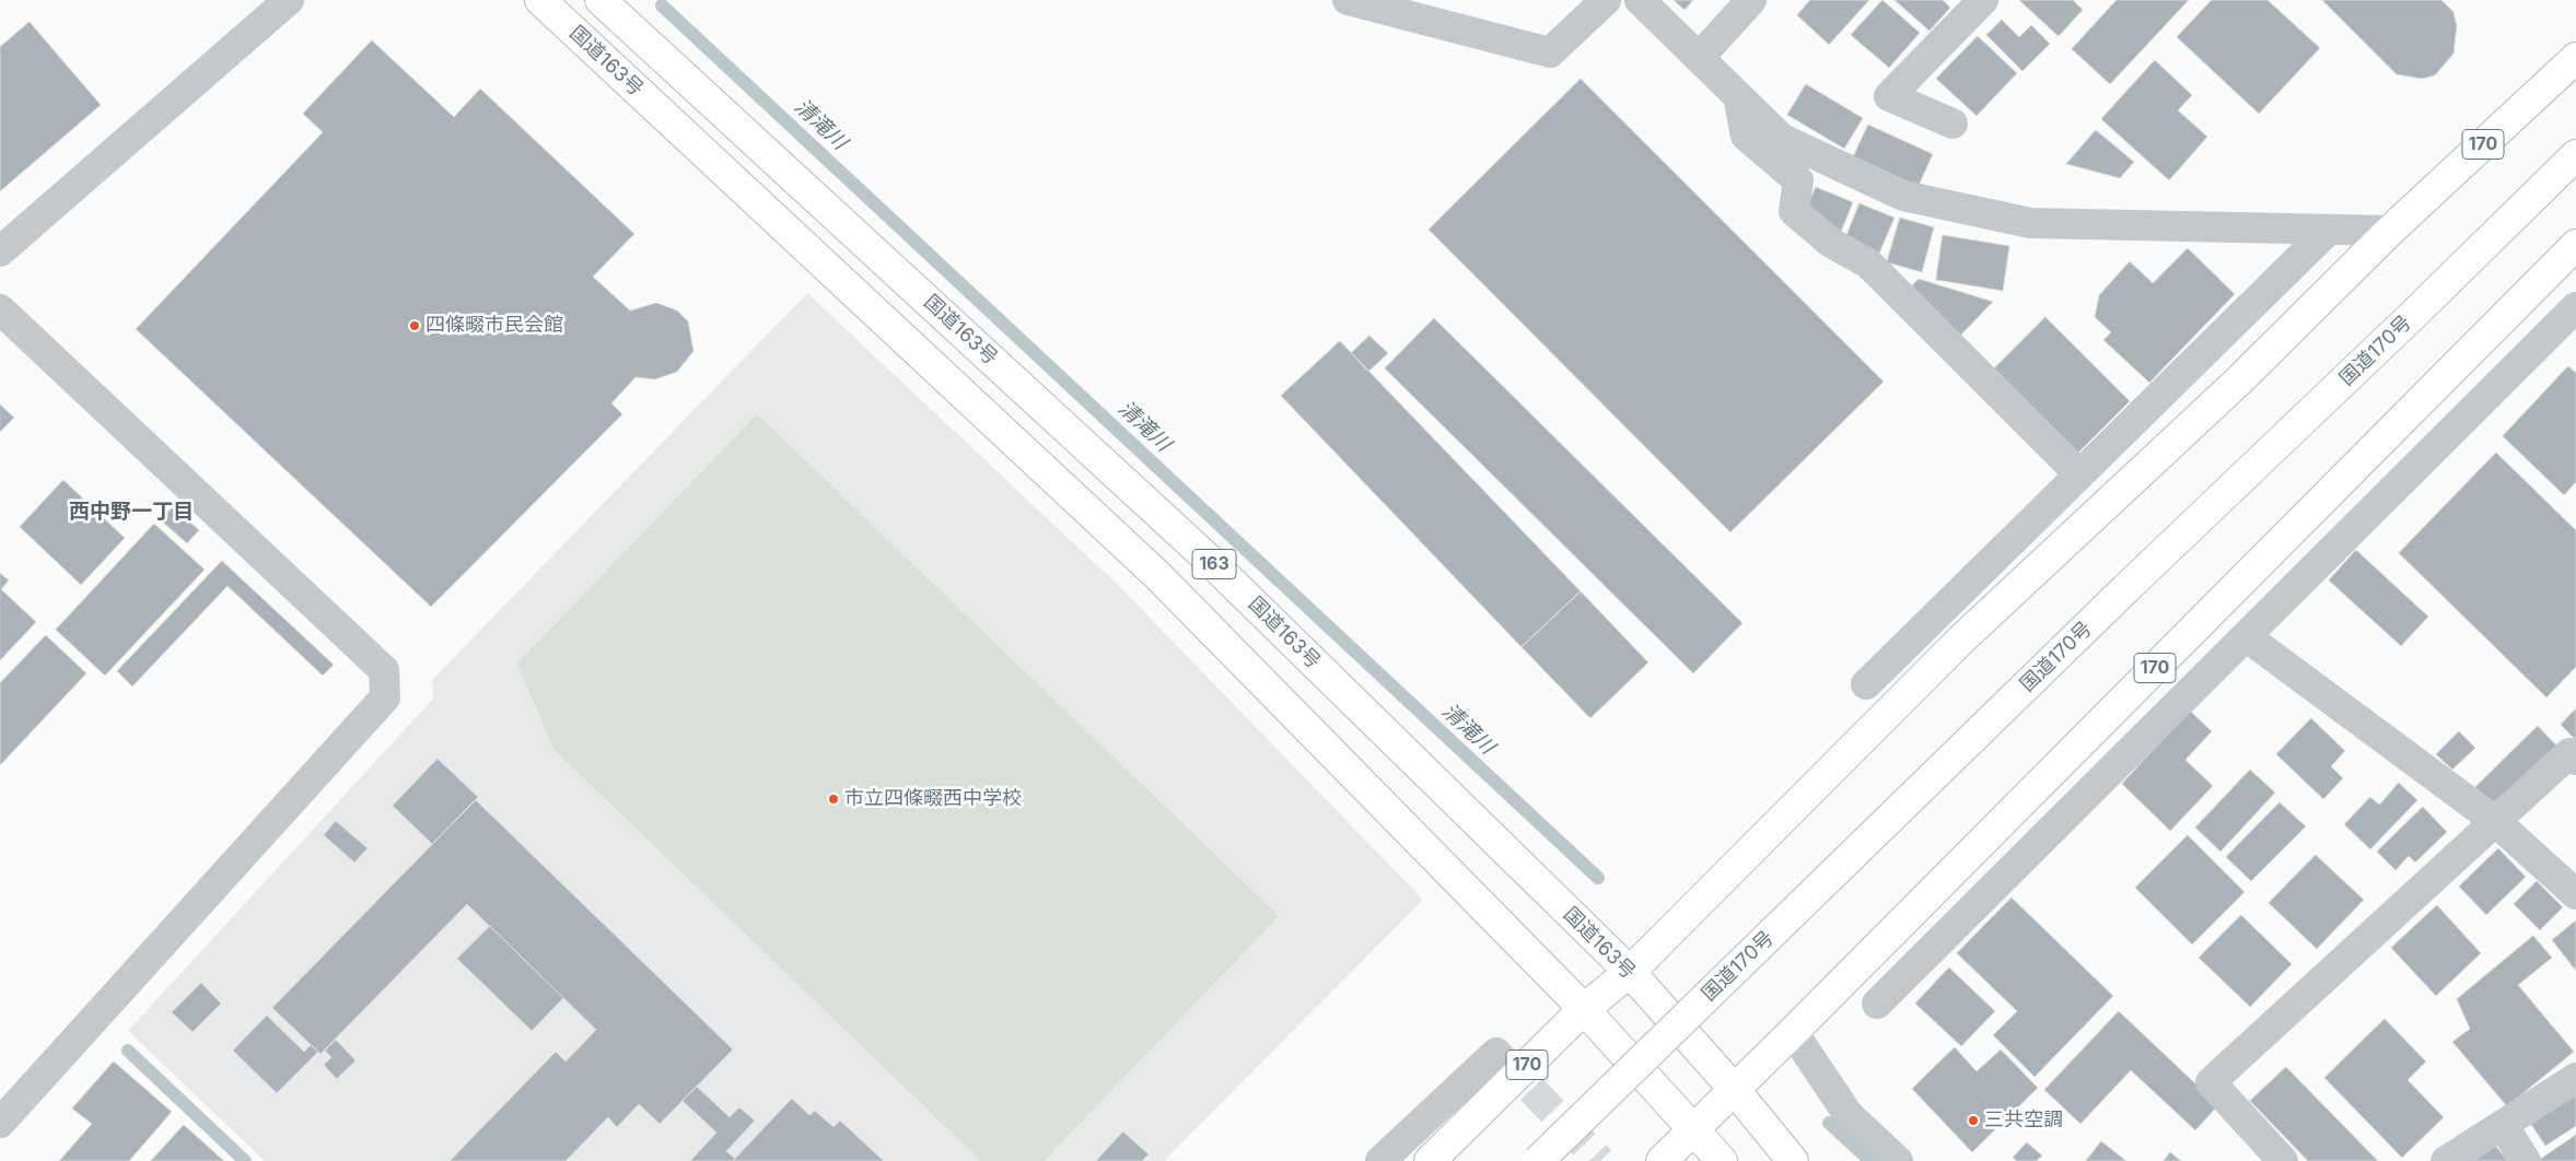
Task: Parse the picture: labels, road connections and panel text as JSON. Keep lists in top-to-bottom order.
{
  "streets": {
    "highway": [
      "国道163号",
      "170",
      "国道170号",
      "163"
    ]
  },
  "crossings": [
    ["国道163号", "170"]
  ],
  "districts": ["西中野一丁目"],
  "water": ["清滝川"],
  "places": ["四條畷市民会館", "市立四條畷西中学校", "三共空調"]
}
